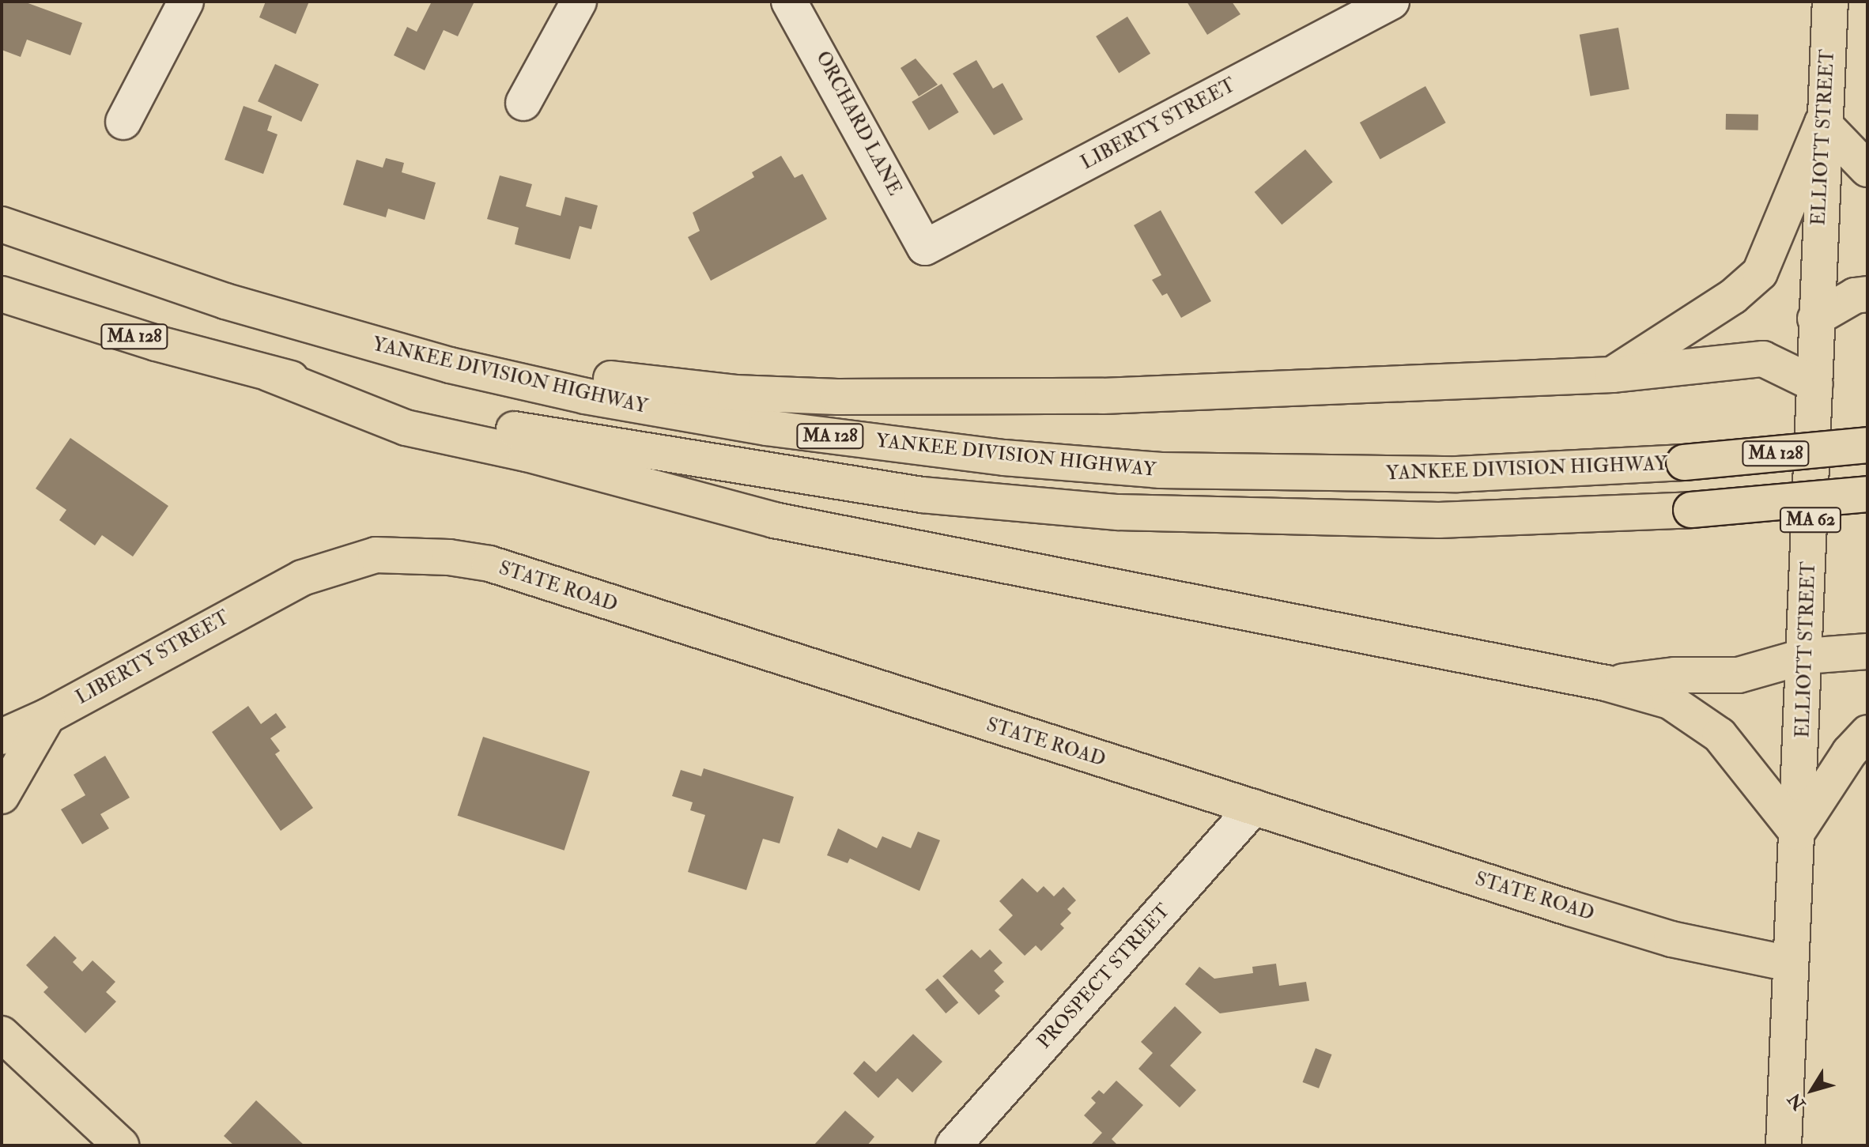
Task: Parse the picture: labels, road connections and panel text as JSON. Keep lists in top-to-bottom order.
{
  "streets": {
    "main road": [
      "LIBERTY STREET",
      "ELLIOTT STREET",
      "MA 128",
      "YANKEE DIVISION HIGHWAY",
      "MA 62",
      "STATE ROAD"
    ],
    "street": ["ORCHARD LANE", "PROSPECT STREET"]
  },
  "crossings": [
    ["ORCHARD LANE", "LIBERTY STREET"],
    ["LIBERTY STREET", "STATE ROAD"],
    ["ELLIOTT STREET", "STATE ROAD"],
    ["STATE ROAD", "PROSPECT STREET"]
  ],
  "north": "bottom left"
}
